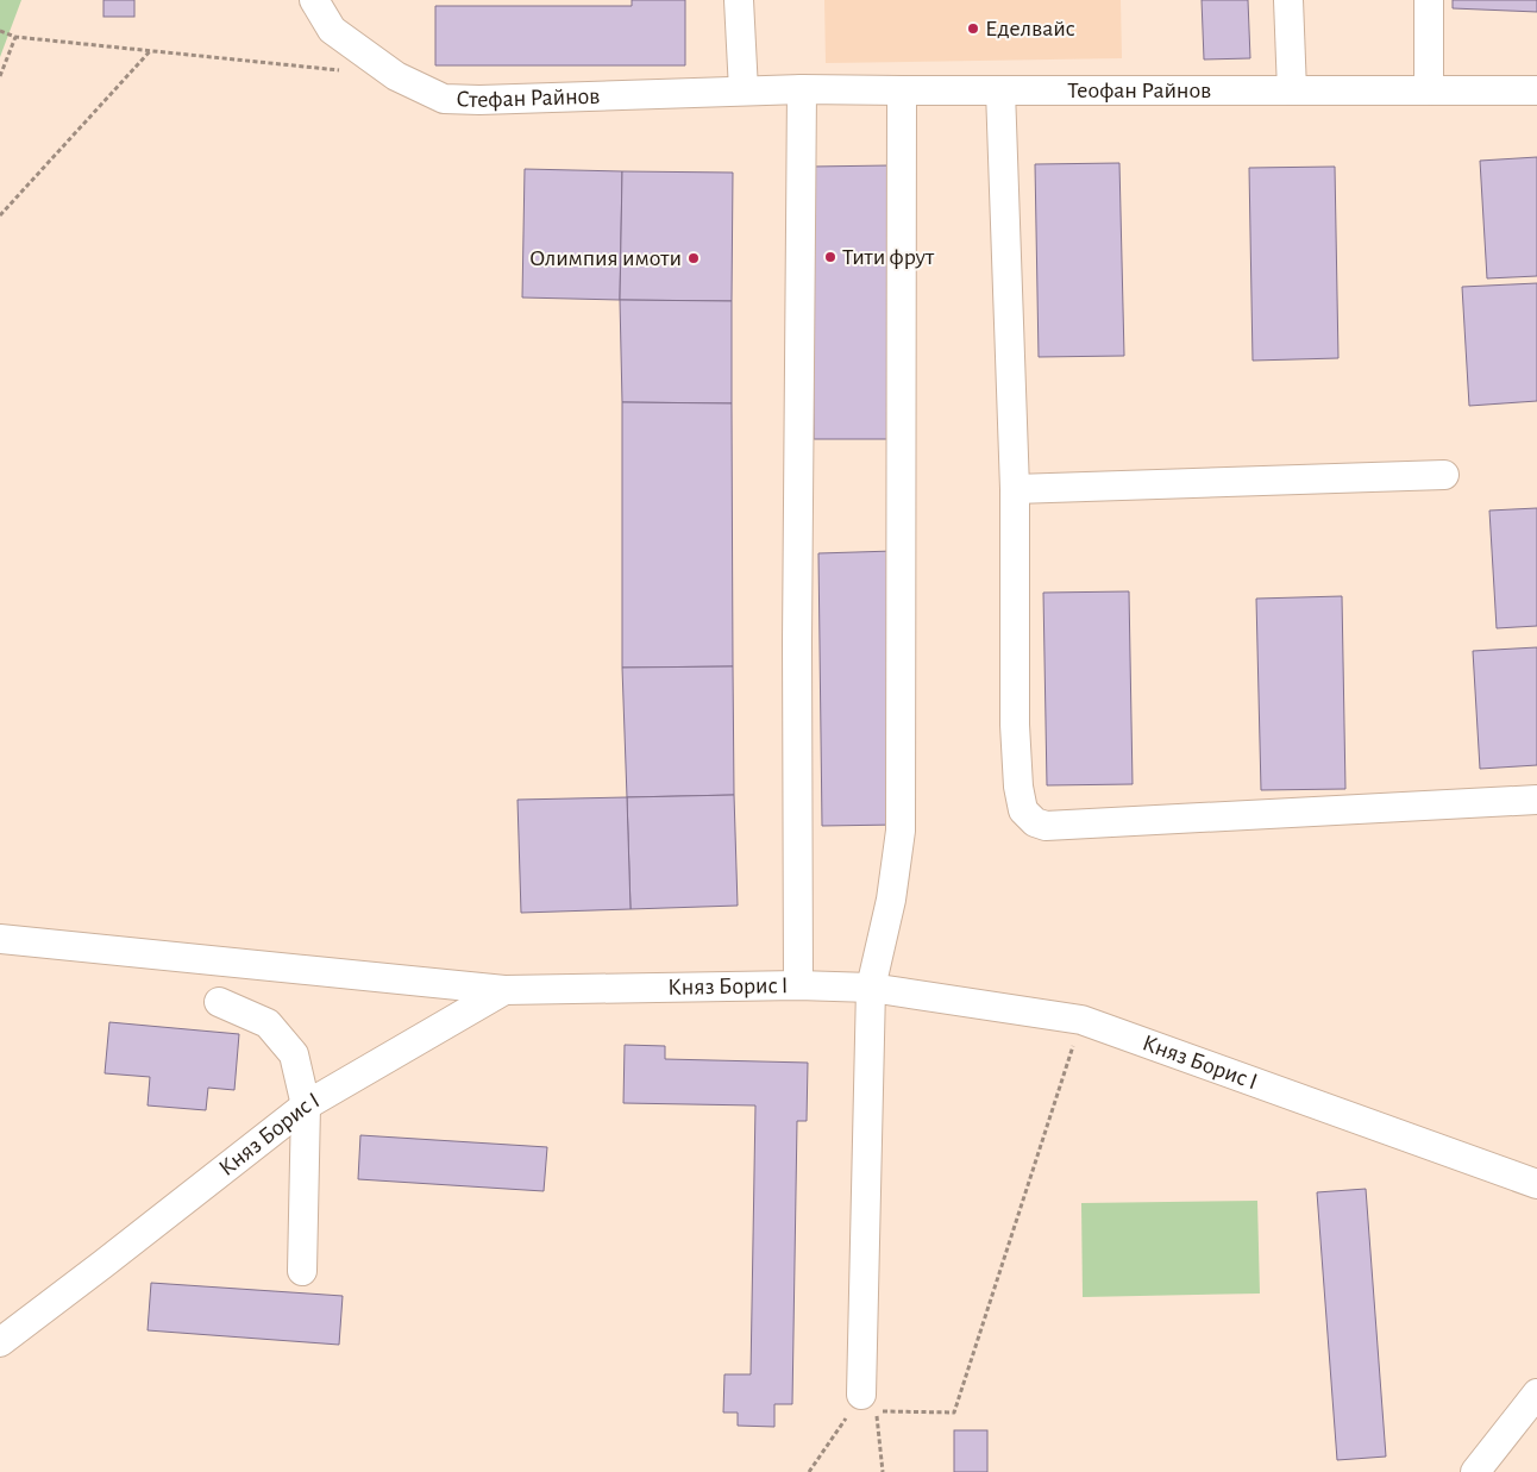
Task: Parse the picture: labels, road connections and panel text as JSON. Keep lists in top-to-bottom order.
{
  "streets": {
    "street": ["Теофан Райнов", "Стефан Райнов", "Княз Борис I"]
  },
  "crossings": [
    ["Теофан Райнов", "Стефан Райнов"]
  ],
  "places": ["Еделвайс", "Тити фрут", "Олимпия имоти"]
}
